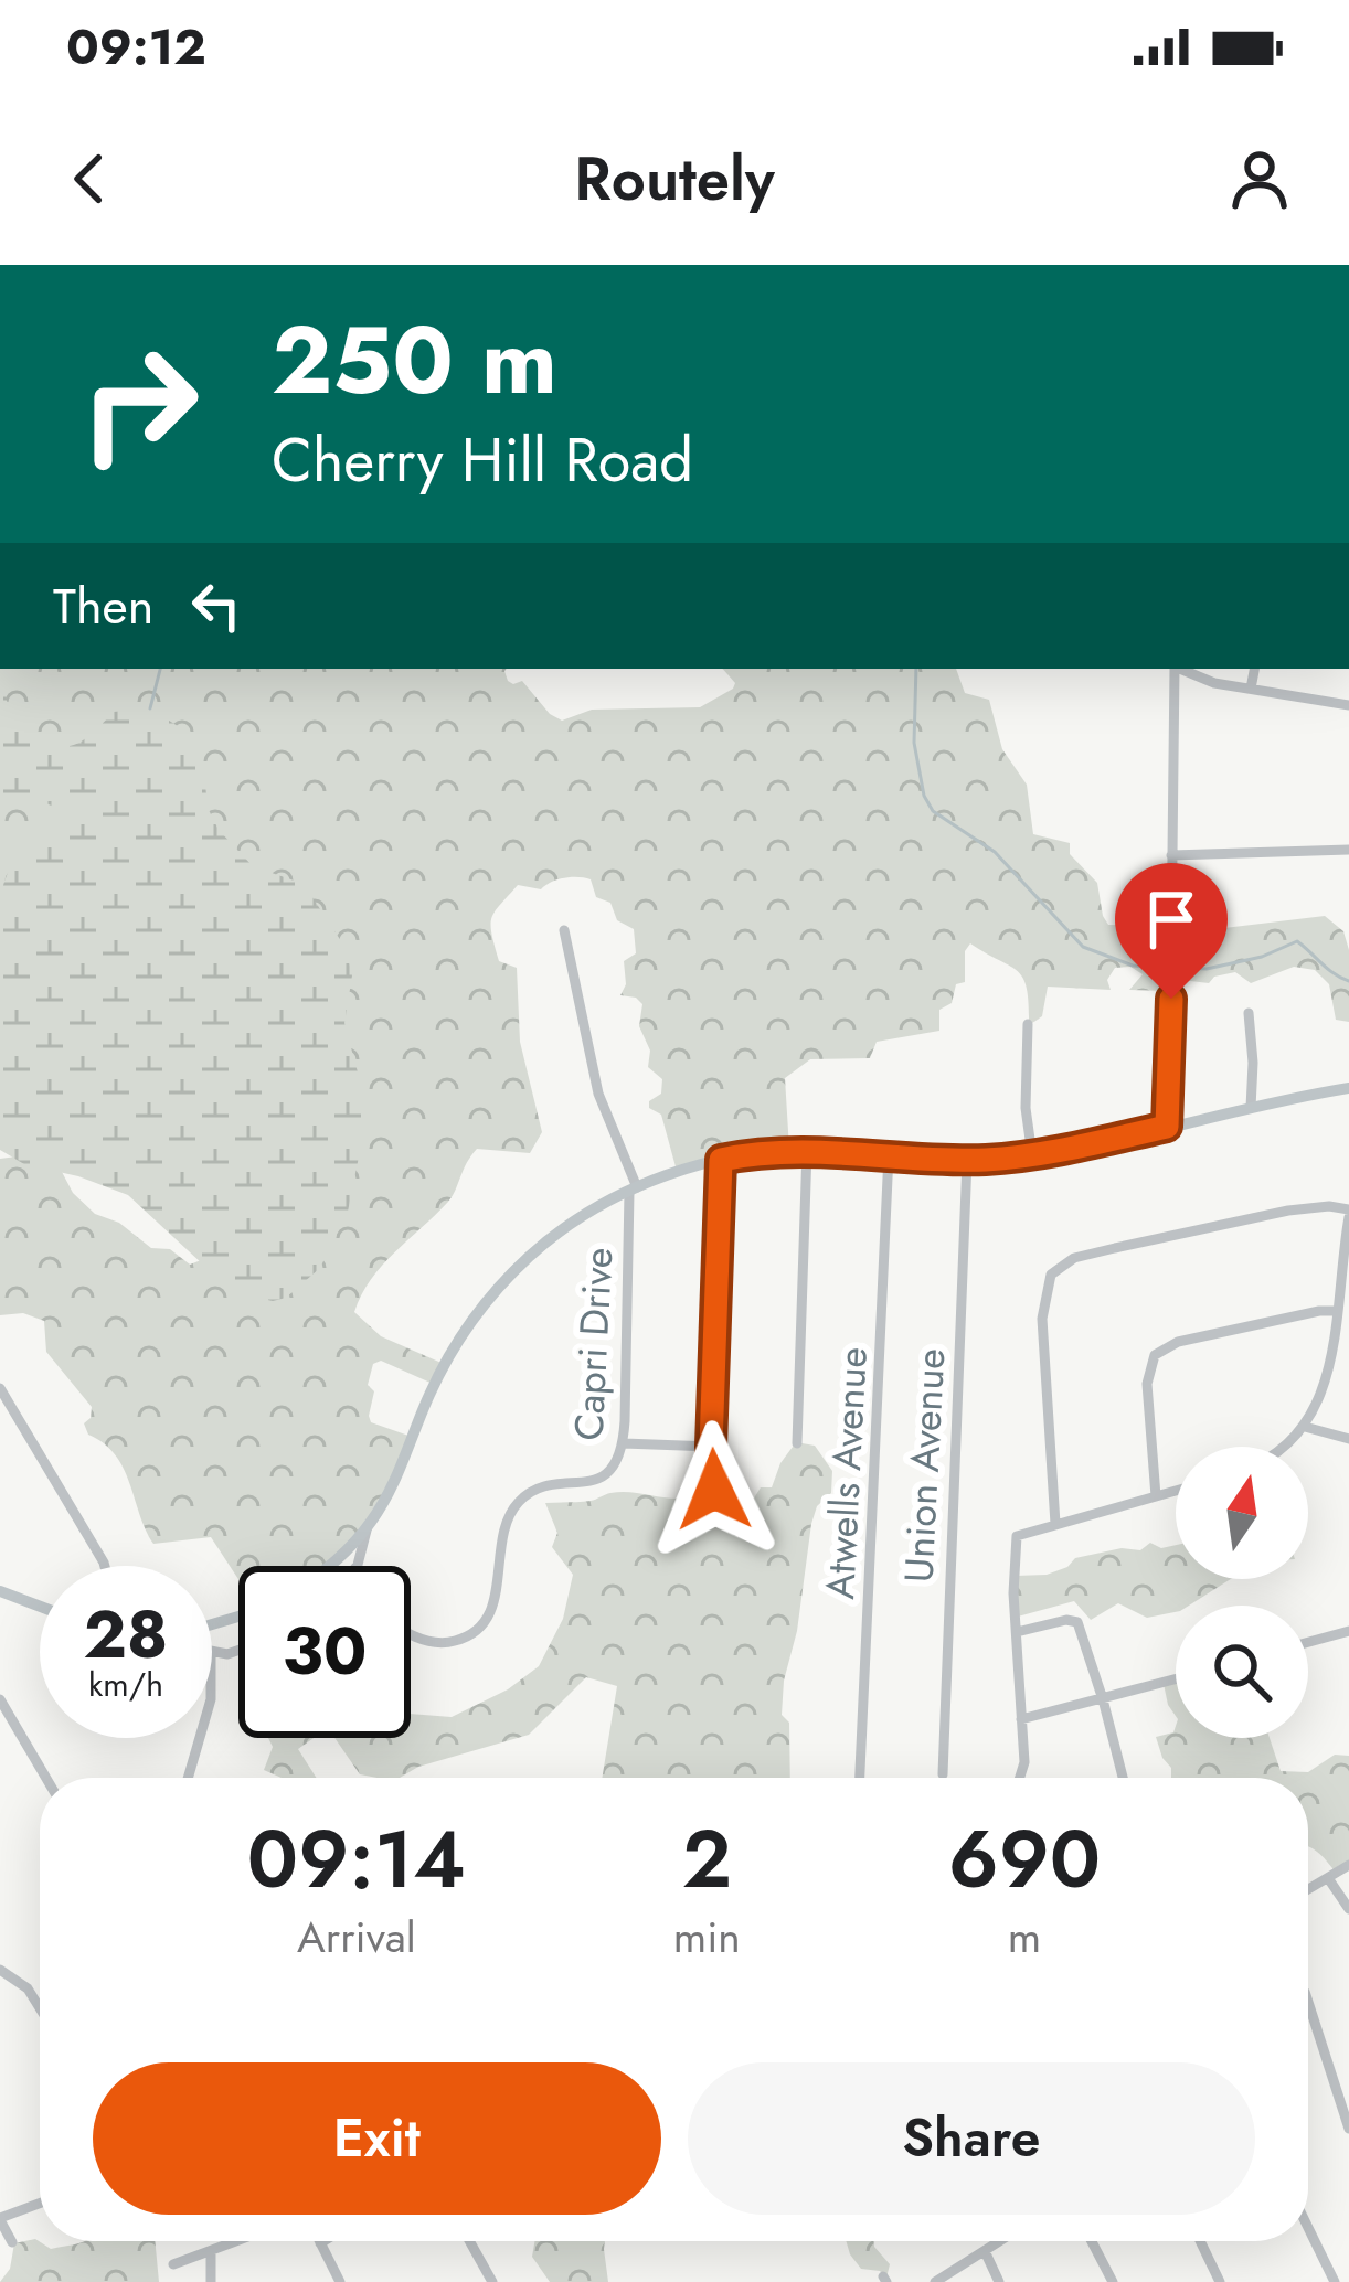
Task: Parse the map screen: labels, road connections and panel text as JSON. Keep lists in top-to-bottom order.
{
  "streets": {
    "street": ["Capri Drive", "Union Avenue", "Atwells Avenue"]
  },
  "north": "top",
  "page": {
    "status": "09:12",
    "header": "Routely",
    "turn": ["250 m", "Cherry Hill Road"],
    "then": "Then",
    "speed": "28 km/h",
    "limit": "30",
    "eta": [
      "09:14",
      "Arrival",
      "2",
      "min",
      "690",
      "m"
    ],
    "buttons": ["Exit", "Share"]
  }
}
